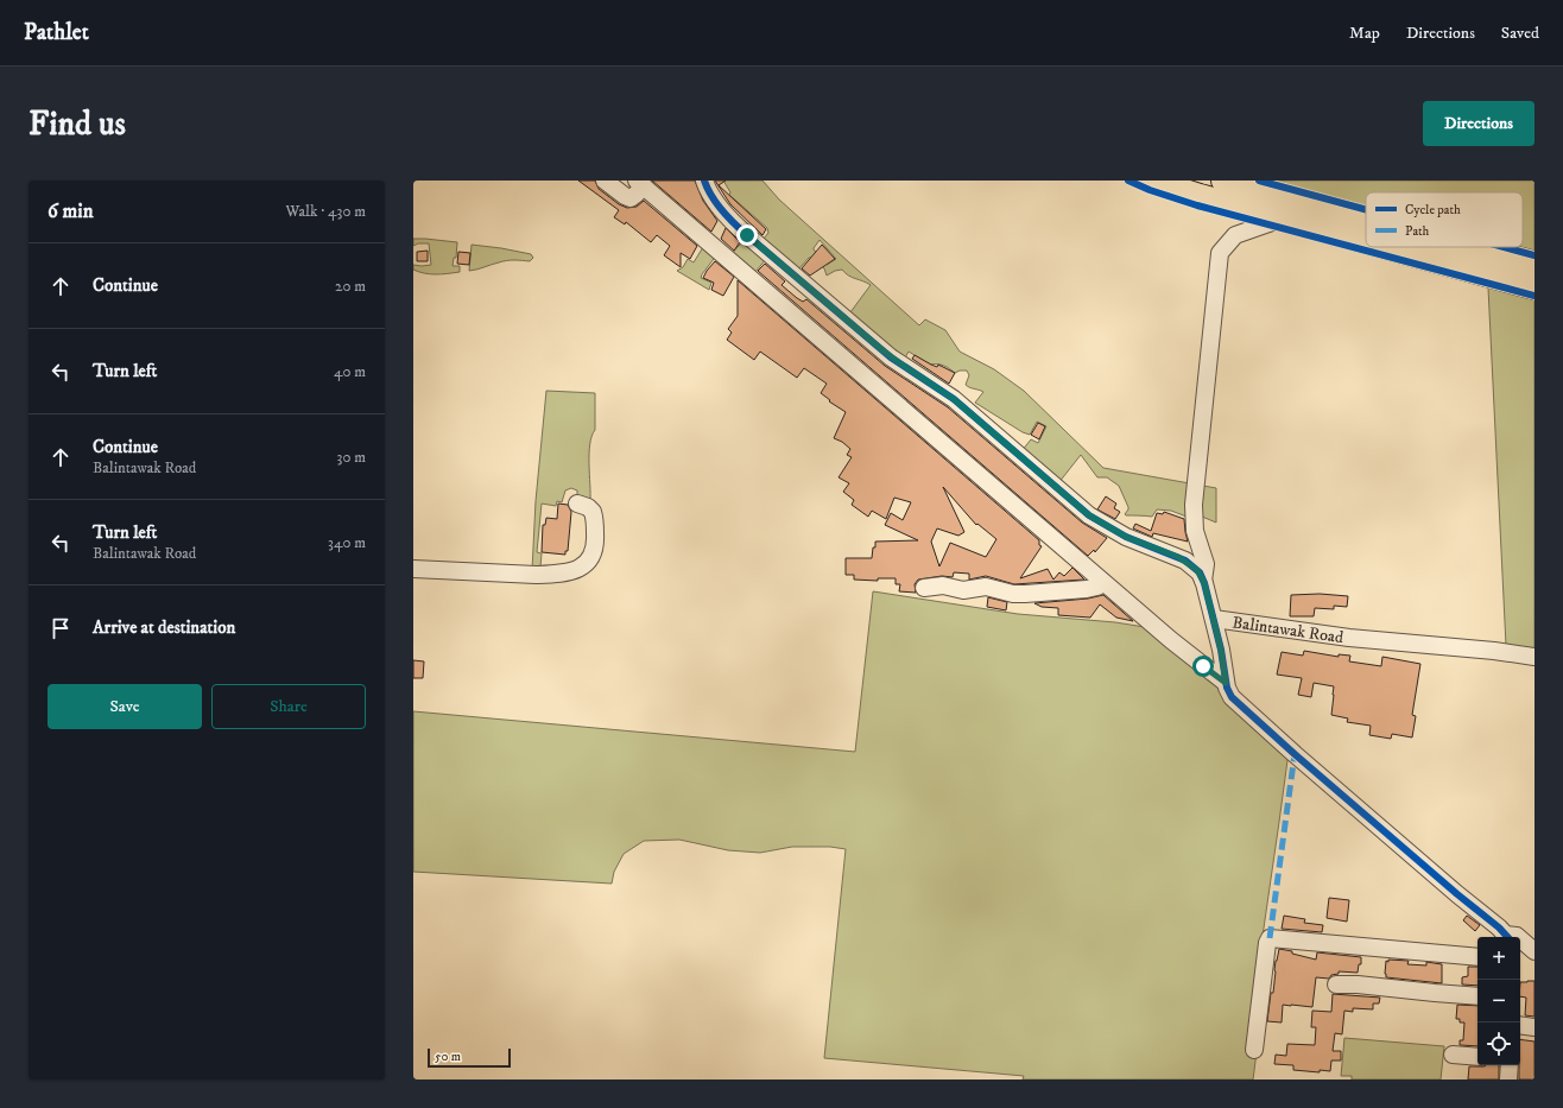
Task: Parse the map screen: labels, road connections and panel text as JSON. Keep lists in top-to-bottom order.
{
  "streets": {
    "street": ["Balintawak Road"]
  },
  "legend": ["Cycle path", "Path"],
  "scale_bar": "50 m",
  "page": {
    "header": "Pathlet",
    "nav": ["Map", "Directions", "Saved"],
    "buttons": [
      "Directions",
      ["Save", "Share"]
    ],
    "title": "Find us",
    "heading": ["6 min", "Walk · 430 m"],
    "list": [
      ["Continue", "20 m"],
      ["Turn left", "40 m"],
      ["Continue", "Balintawak Road", "30 m"],
      ["Turn left", "Balintawak Road", "340 m"],
      "Arrive at destination"
    ],
    "map_buttons": ["+", "−"],
    "scale": "50 m"
  }
}
